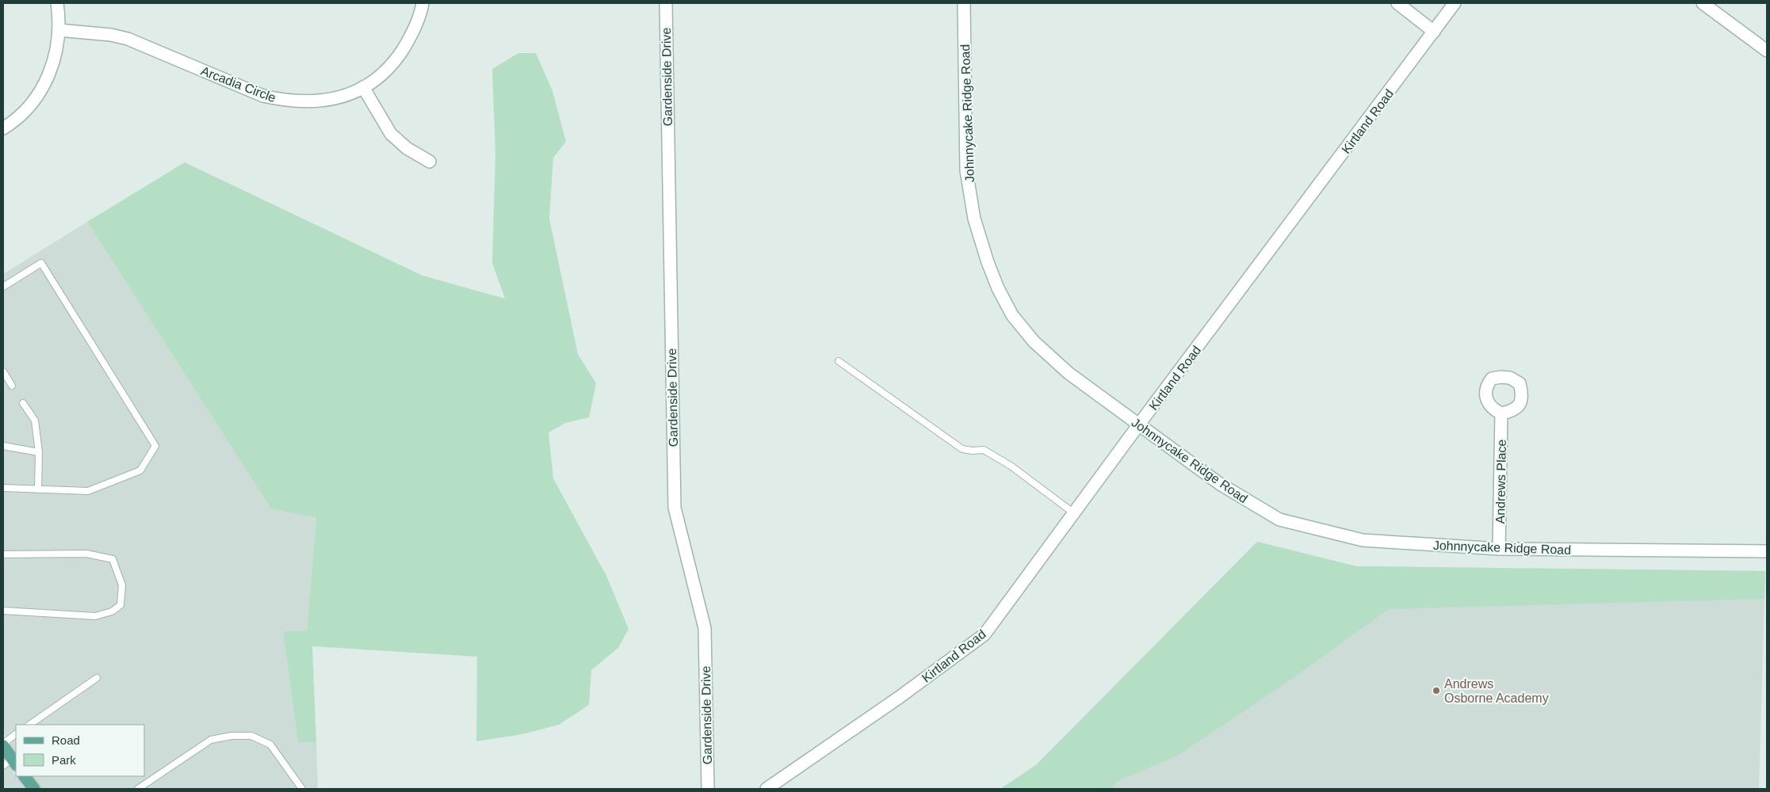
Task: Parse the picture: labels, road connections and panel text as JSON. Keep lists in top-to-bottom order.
{
  "streets": {
    "street": [
      "Gardenside Drive",
      "Arcadia Circle",
      "Johnnycake Ridge Road",
      "Kirtland Road",
      "Andrews Place"
    ]
  },
  "crossings": [
    ["Johnnycake Ridge Road", "Kirtland Road"],
    ["Johnnycake Ridge Road", "Andrews Place"]
  ],
  "places": ["Andrews Osborne Academy"],
  "legend": ["Road", "Park"]
}
